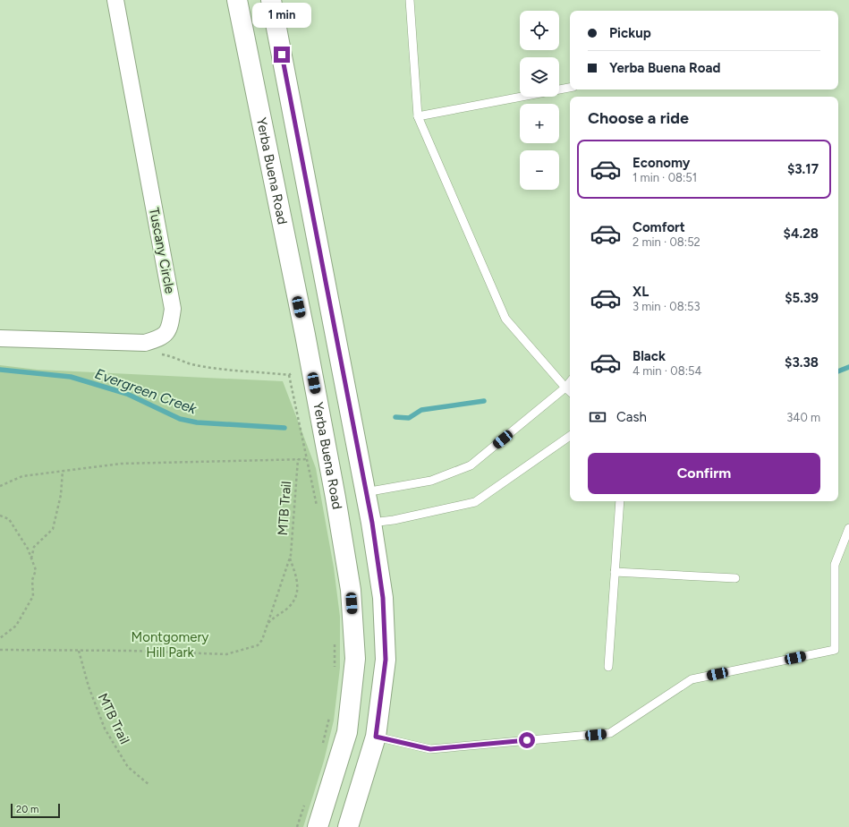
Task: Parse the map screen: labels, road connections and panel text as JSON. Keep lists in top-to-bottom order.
{
  "streets": {
    "street": ["Yerba Buena Road", "Tuscany Circle"],
    "path": ["MTB Trail"]
  },
  "water": ["Evergreen Creek"],
  "parks": ["Montgomery Hill Park"],
  "scale_bar": "20 m",
  "page": {
    "bubble": "1 min",
    "map_buttons": ["+", "−"],
    "banner": ["Pickup", "Yerba Buena Road"],
    "heading": "Choose a ride",
    "list": [
      {
        "name": "Economy",
        "note": "1 min · 08:51",
        "value": "$3.17"
      },
      {
        "name": "Comfort",
        "note": "2 min · 08:52",
        "value": "$4.28"
      },
      {
        "name": "XL",
        "note": "3 min · 08:53",
        "value": "$5.39"
      },
      {
        "name": "Black",
        "note": "4 min · 08:54",
        "value": "$3.38"
      }
    ],
    "pay": ["Cash", "340 m"],
    "buttons": "Confirm",
    "scale": "20 m"
  }
}
